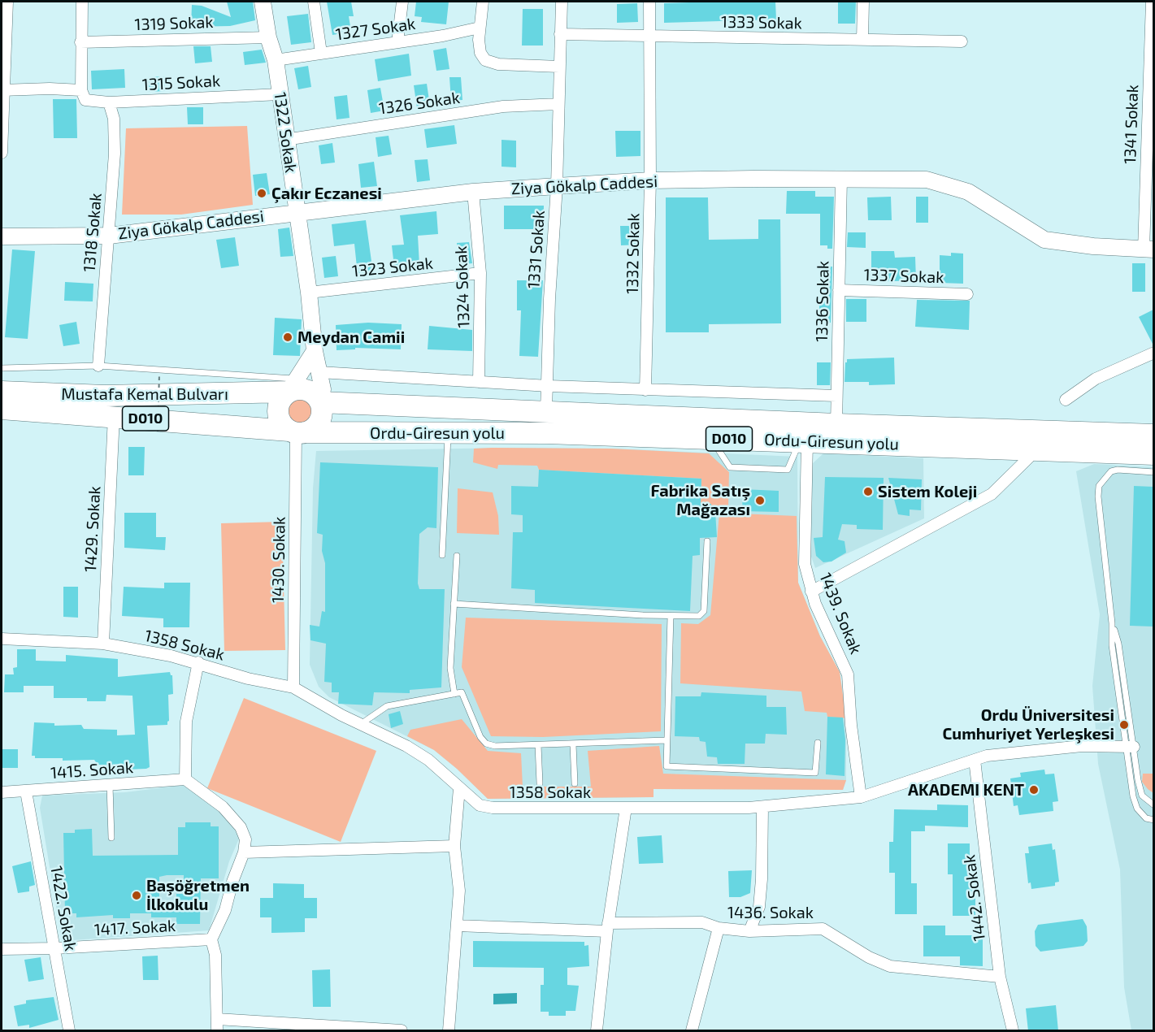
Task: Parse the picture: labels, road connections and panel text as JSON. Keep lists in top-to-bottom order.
{
  "streets": {
    "highway": ["Mustafa Kemal Bulvarı", "D010", "Ordu-Giresun yolu"],
    "street": [
      "1333 Sokak",
      "1319 Sokak",
      "1327 Sokak",
      "1315 Sokak",
      "1326 Sokak",
      "1341 Sokak",
      "1322 Sokak",
      "Ziya Gökalp Caddesi",
      "1318 Sokak",
      "1331 Sokak",
      "1332 Sokak",
      "1323 Sokak",
      "1337 Sokak",
      "1324 Sokak",
      "1336 Sokak",
      "1429. Sokak",
      "1430. Sokak",
      "1439. Sokak",
      "1358 Sokak",
      "1415. Sokak",
      "1442. Sokak",
      "1422. Sokak",
      "1436. Sokak",
      "1417. Sokak"
    ]
  },
  "crossings": [
    ["1333 Sokak", "1331 Sokak"],
    ["1333 Sokak", "1332 Sokak"],
    ["1319 Sokak", "1322 Sokak"],
    ["1327 Sokak", "1322 Sokak"],
    ["1315 Sokak", "1322 Sokak"],
    ["1315 Sokak", "1318 Sokak"],
    ["1326 Sokak", "1322 Sokak"],
    ["1326 Sokak", "1331 Sokak"],
    ["1341 Sokak", "Ziya Gökalp Caddesi"],
    ["1322 Sokak", "Ziya Gökalp Caddesi"],
    ["1322 Sokak", "1323 Sokak"],
    ["1322 Sokak", "Mustafa Kemal Bulvarı"],
    ["1322 Sokak", "Ordu-Giresun yolu"],
    ["1322 Sokak", "1430. Sokak"],
    ["Ziya Gökalp Caddesi", "1318 Sokak"],
    ["Ziya Gökalp Caddesi", "1331 Sokak"],
    ["Ziya Gökalp Caddesi", "1332 Sokak"],
    ["Ziya Gökalp Caddesi", "1324 Sokak"],
    ["Ziya Gökalp Caddesi", "1336 Sokak"],
    ["1331 Sokak", "Ordu-Giresun yolu"],
    ["1323 Sokak", "1324 Sokak"],
    ["1337 Sokak", "1336 Sokak"],
    ["1336 Sokak", "Ordu-Giresun yolu"],
    ["Mustafa Kemal Bulvarı", "Ordu-Giresun yolu"],
    ["Mustafa Kemal Bulvarı", "1429. Sokak"],
    ["Mustafa Kemal Bulvarı", "1430. Sokak"],
    ["Ordu-Giresun yolu", "1430. Sokak"],
    ["Ordu-Giresun yolu", "1439. Sokak"],
    ["1429. Sokak", "1358 Sokak"],
    ["1430. Sokak", "1358 Sokak"],
    ["1439. Sokak", "1358 Sokak"],
    ["1358 Sokak", "1442. Sokak"],
    ["1415. Sokak", "1422. Sokak"],
    ["1442. Sokak", "1436. Sokak"],
    ["1422. Sokak", "1417. Sokak"]
  ],
  "places": [
    "Çakır Eczanesi",
    "Meydan Camii",
    "Sistem Koleji",
    "Fabrika Satış Mağazası",
    "Ordu Üniversitesi Cumhuriyet Yerleşkesi",
    "AKADEMI KENT",
    "Başöğretmen İlkokulu"
  ]
}
